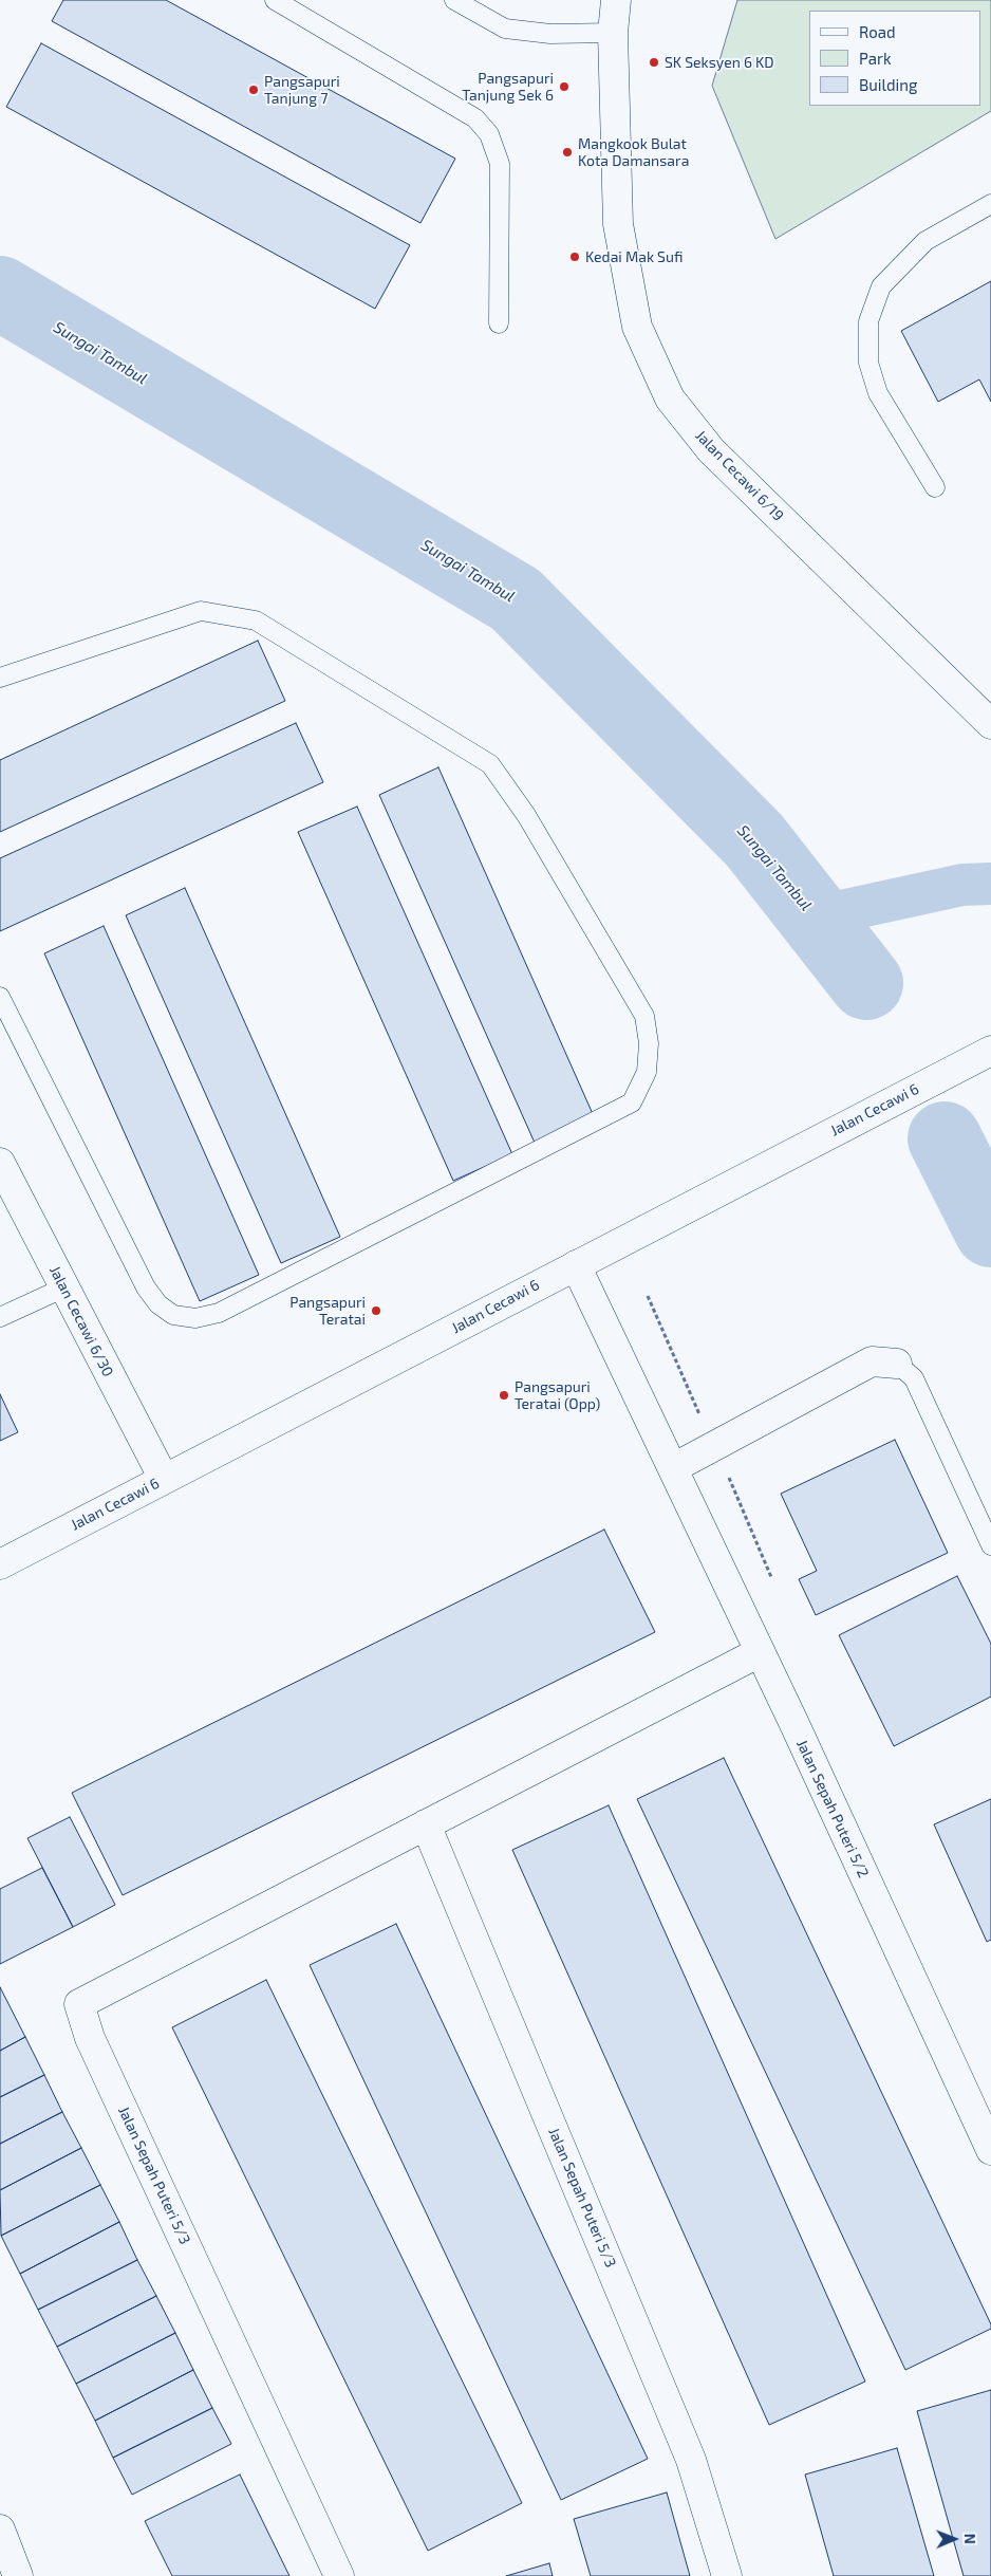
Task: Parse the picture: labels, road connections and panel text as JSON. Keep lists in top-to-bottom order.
{
  "streets": {
    "main road": [
      "Jalan Cecawi 6/19",
      "Jalan Cecawi 6",
      "Jalan Cecawi 6/30",
      "Jalan Sepah Puteri 5/2",
      "Jalan Sepah Puteri 5/3"
    ]
  },
  "crossings": [
    ["Jalan Cecawi 6", "Jalan Cecawi 6/30"],
    ["Jalan Cecawi 6", "Jalan Sepah Puteri 5/2"]
  ],
  "water": ["Sungai Tambul"],
  "places": [
    "SK Seksyen 6 KD",
    "Pangsapuri Tanjung Sek 6",
    "Pangsapuri Tanjung 7",
    "Mangkook Bulat Kota Damansara",
    "Kedai Mak Sufi",
    "Pangsapuri Teratai",
    "Pangsapuri Teratai (Opp)"
  ],
  "legend": ["Road", "Park", "Building"],
  "north": "right"
}
